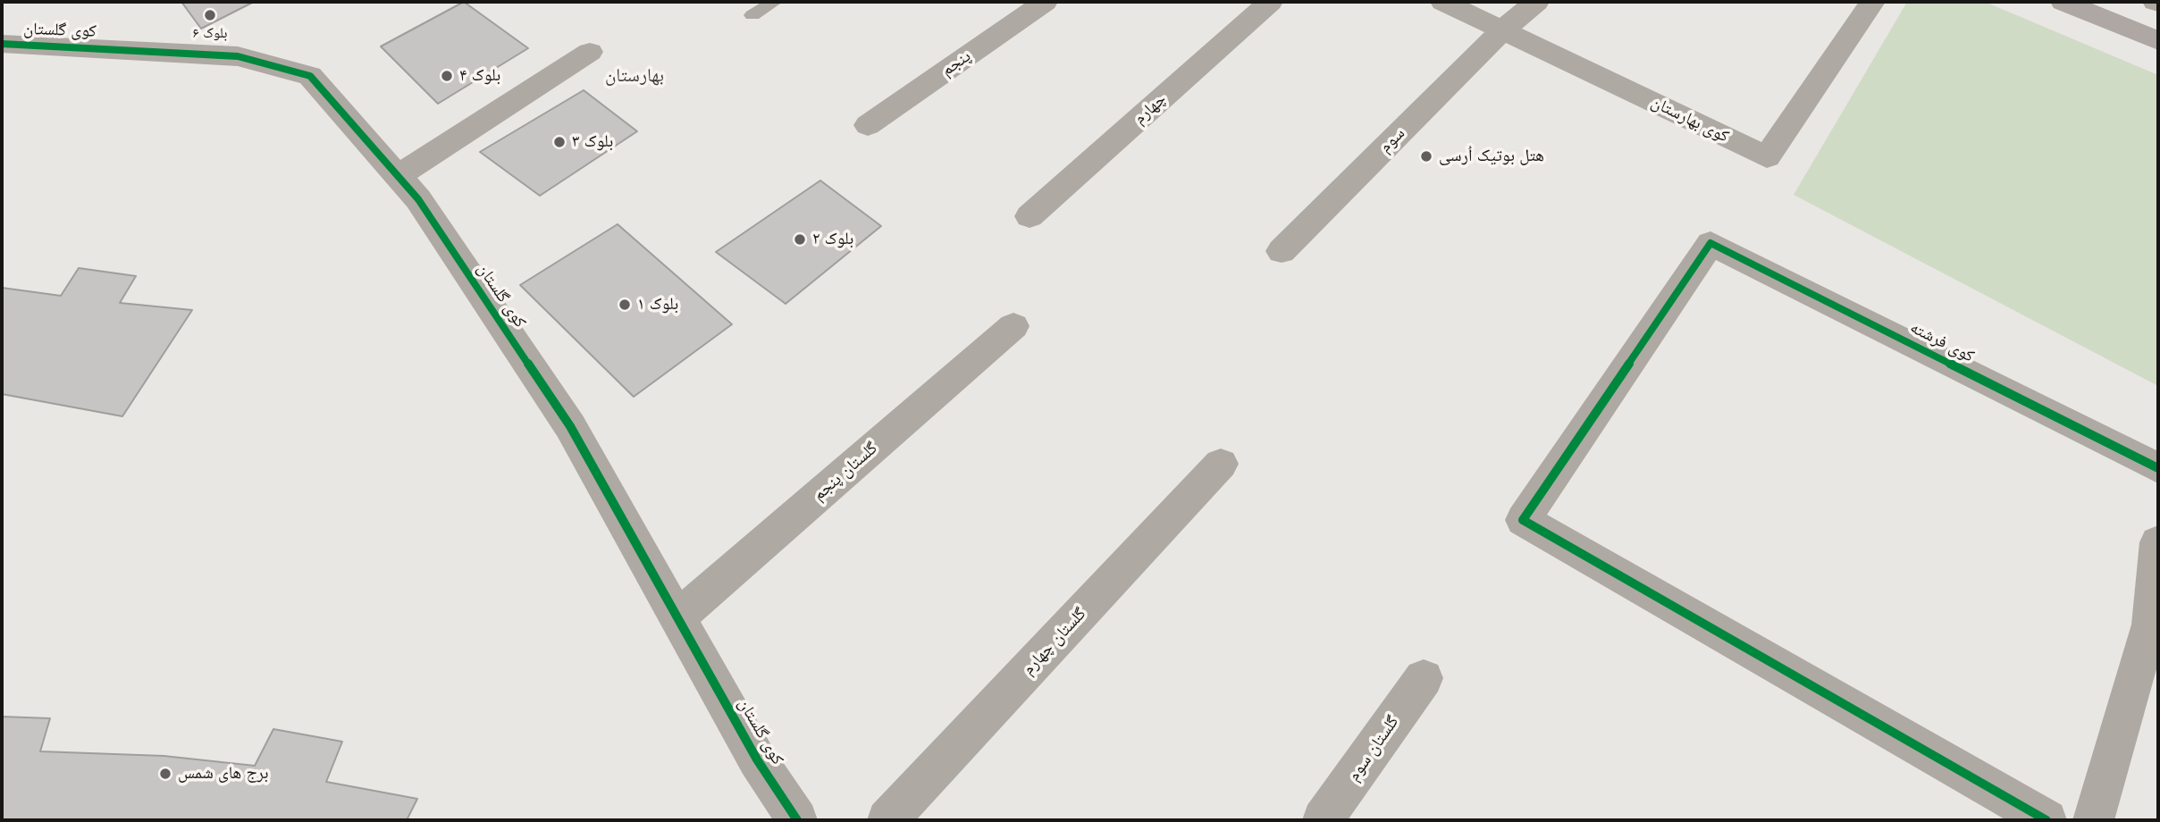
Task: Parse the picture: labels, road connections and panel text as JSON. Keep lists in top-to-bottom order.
{
  "streets": {
    "street": [
      "کوی گلستان",
      "پنجم",
      "چهارم",
      "کوی بهارستان",
      "سوم",
      "کوی فرشته",
      "گلستان پنجم",
      "گلستان چهارم",
      "گلستان سوم"
    ]
  },
  "crossings": [
    ["کوی گلستان", "گلستان پنجم"],
    ["کوی بهارستان", "سوم"]
  ],
  "districts": ["بهارستان"],
  "places": [
    "بلوک ۶",
    "بلوک ۴",
    "بلوک ۳",
    "هتل بوتیک اُرسی",
    "بلوک ۲",
    "بلوک ۱",
    "برج های شمس"
  ]
}
